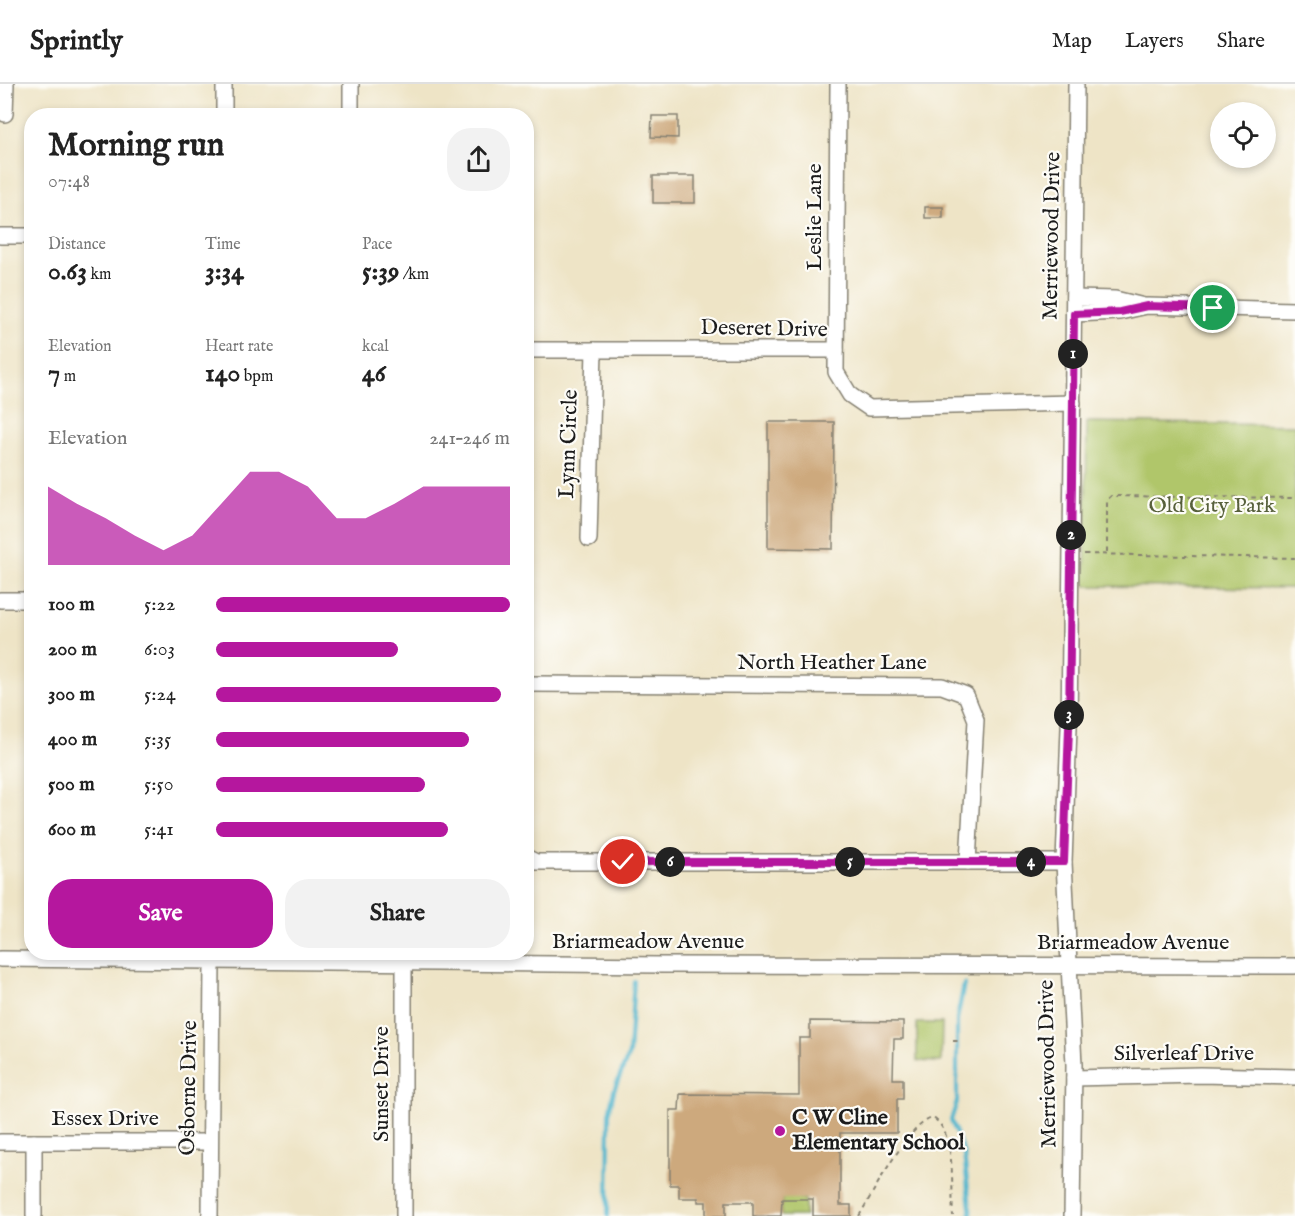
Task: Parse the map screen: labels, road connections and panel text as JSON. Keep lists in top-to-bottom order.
{
  "streets": {
    "street": [
      "Leslie Lane",
      "Merriewood Drive",
      "Deseret Drive",
      "Lynn Circle",
      "North Heather Lane",
      "Briarmeadow Avenue",
      "Silverleaf Drive",
      "Sunset Drive",
      "Osborne Drive",
      "Essex Drive"
    ]
  },
  "crossings": [
    ["Leslie Lane", "Deseret Drive"],
    ["Merriewood Drive", "Deseret Drive"],
    ["Merriewood Drive", "Briarmeadow Avenue"],
    ["Merriewood Drive", "Silverleaf Drive"],
    ["Deseret Drive", "Lynn Circle"],
    ["Briarmeadow Avenue", "Osborne Drive"],
    ["Osborne Drive", "Essex Drive"]
  ],
  "parks": ["Old City Park"],
  "places": ["C W Cline Elementary School"],
  "page": {
    "header": "Sprintly",
    "nav": ["Map", "Layers", "Share"],
    "heading": ["Morning run", "07:48"],
    "stats": [
      ["Distance", "0.63 km"],
      ["Time", "3:34"],
      ["Pace", "5:39 /km"],
      ["Elevation", "7 m"],
      ["Heart rate", "140 bpm"],
      ["kcal", "46"]
    ],
    "pins": [
      "1",
      "2",
      "3",
      "4",
      "5",
      "6"
    ],
    "chart": ["Elevation", "241–246 m"],
    "list": [
      {
        "name": "100 m",
        "note": "5:22"
      },
      {
        "name": "200 m",
        "note": "6:03"
      },
      {
        "name": "300 m",
        "note": "5:24"
      },
      {
        "name": "400 m",
        "note": "5:35"
      },
      {
        "name": "500 m",
        "note": "5:50"
      },
      {
        "name": "600 m",
        "note": "5:41"
      }
    ],
    "buttons": ["Save", "Share"]
  }
}
